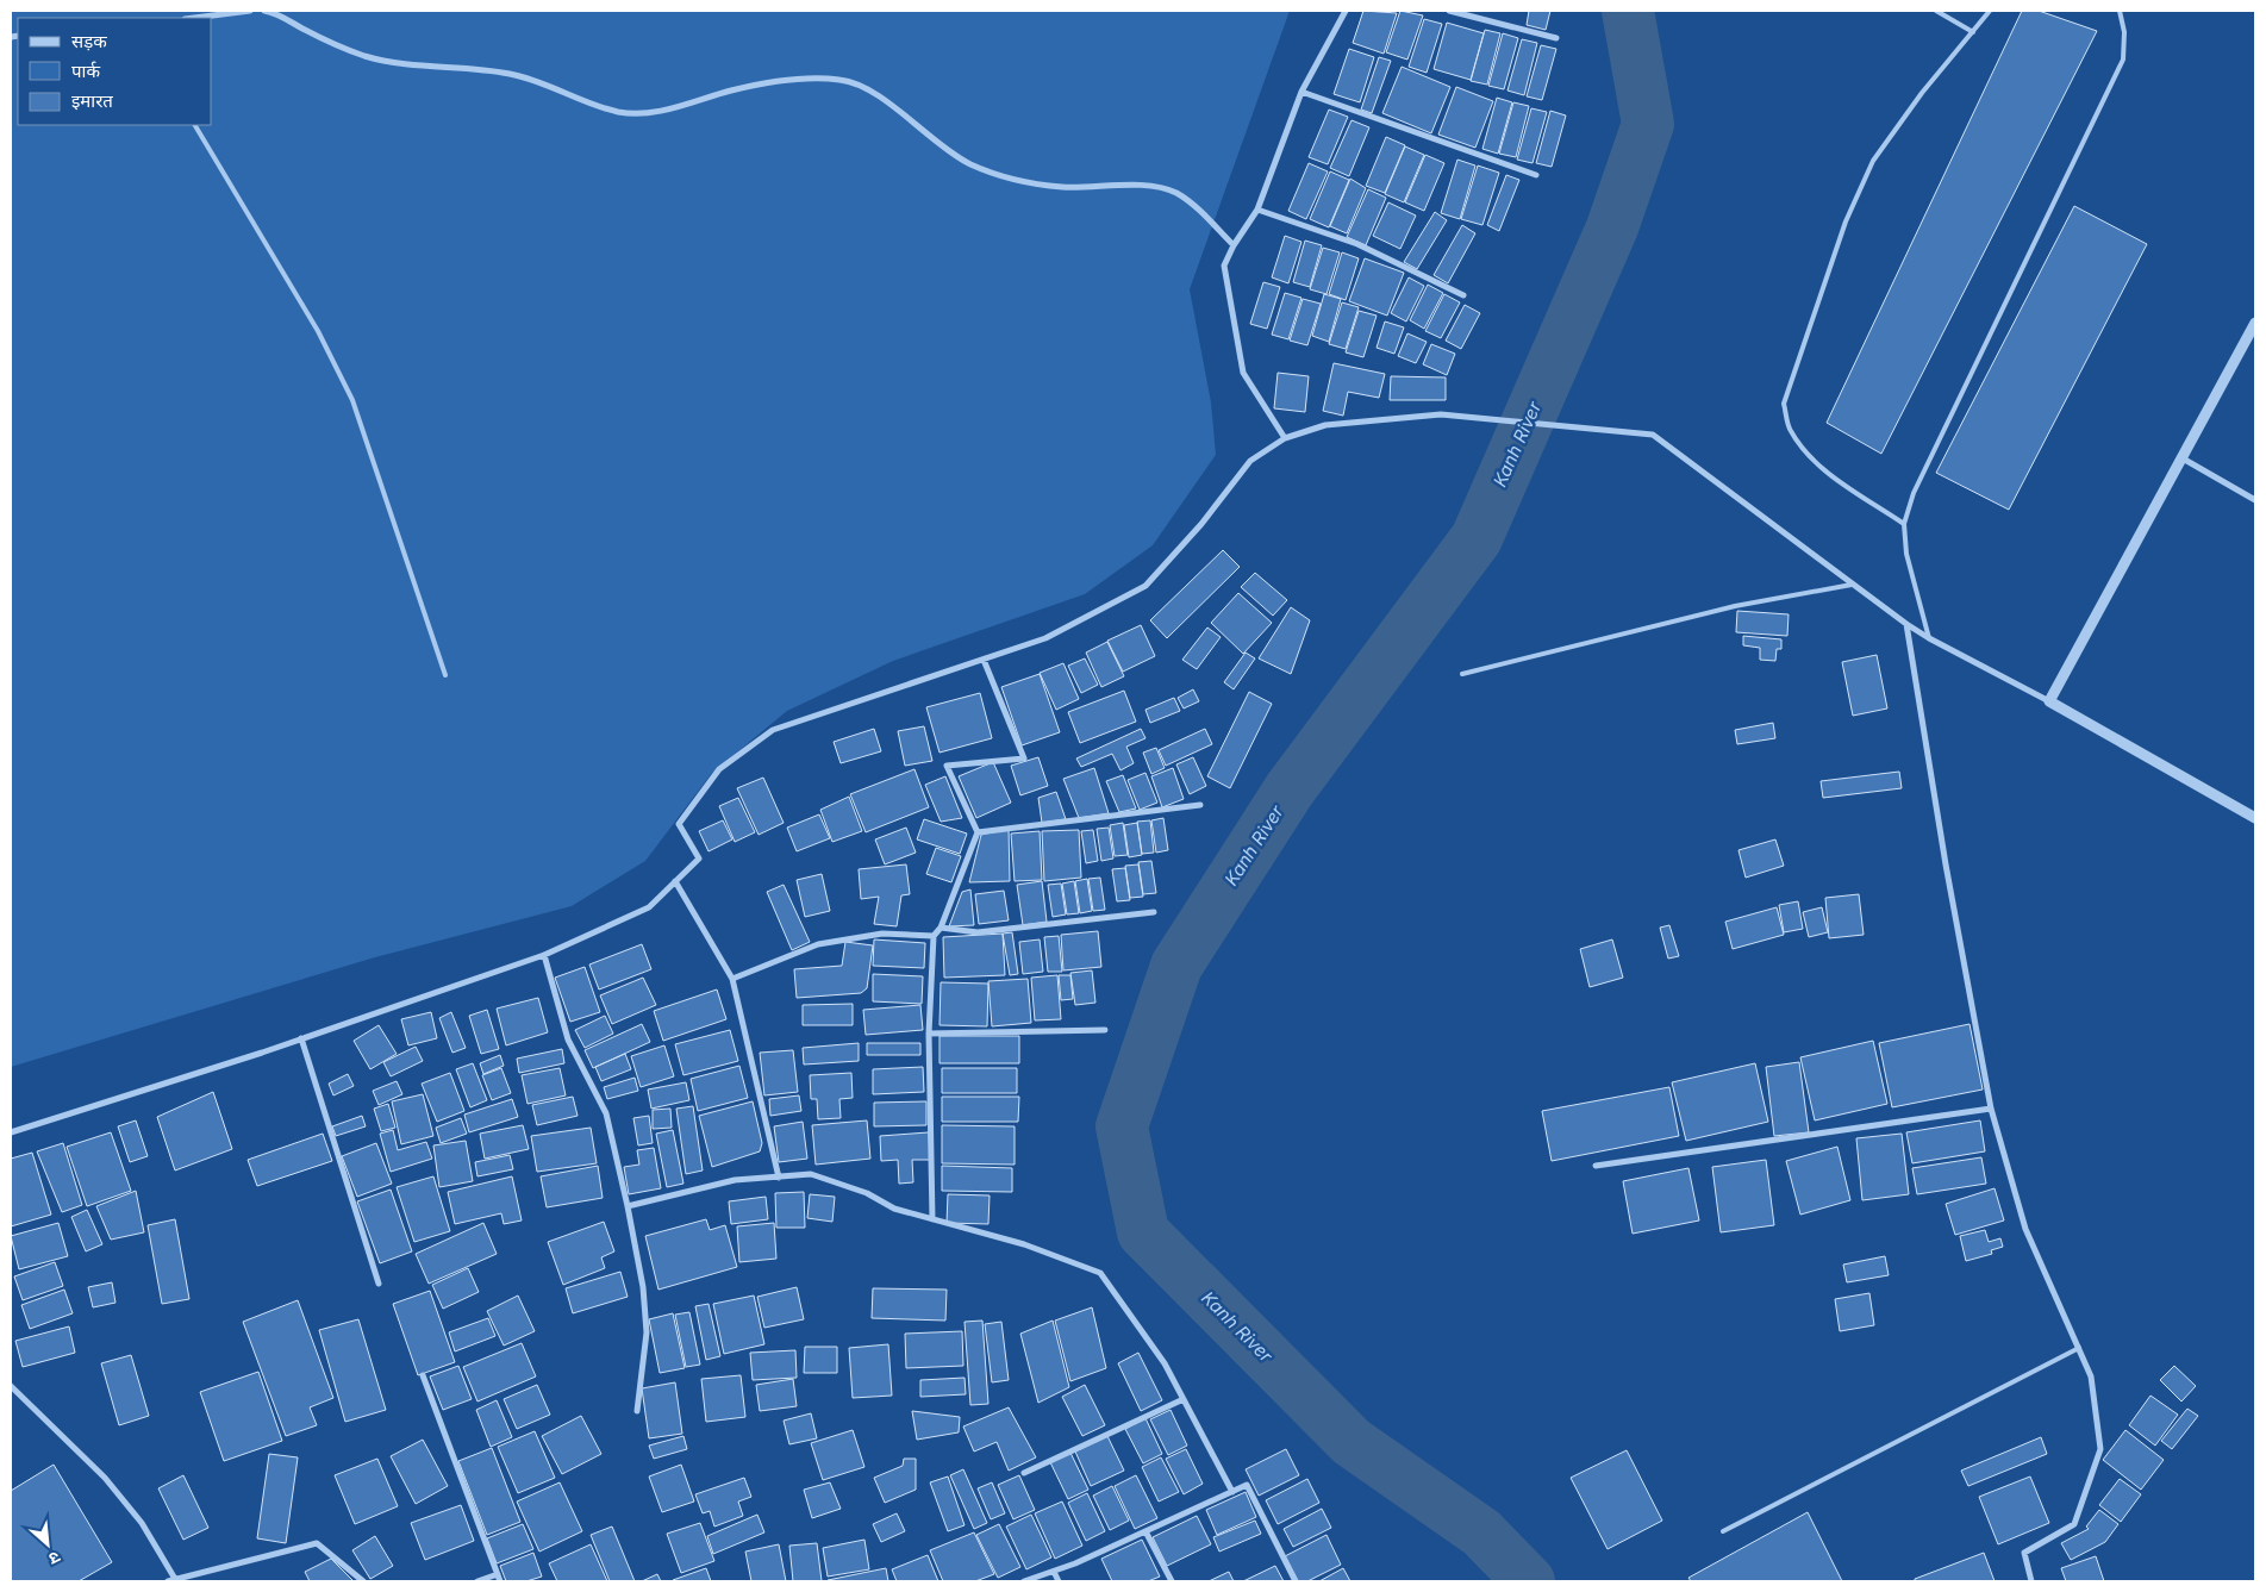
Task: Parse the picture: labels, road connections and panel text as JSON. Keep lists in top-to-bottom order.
{
  "water": ["Kanh River"],
  "legend": ["सड़क", "पार्क", "इमारत"],
  "north": "bottom right"
}
